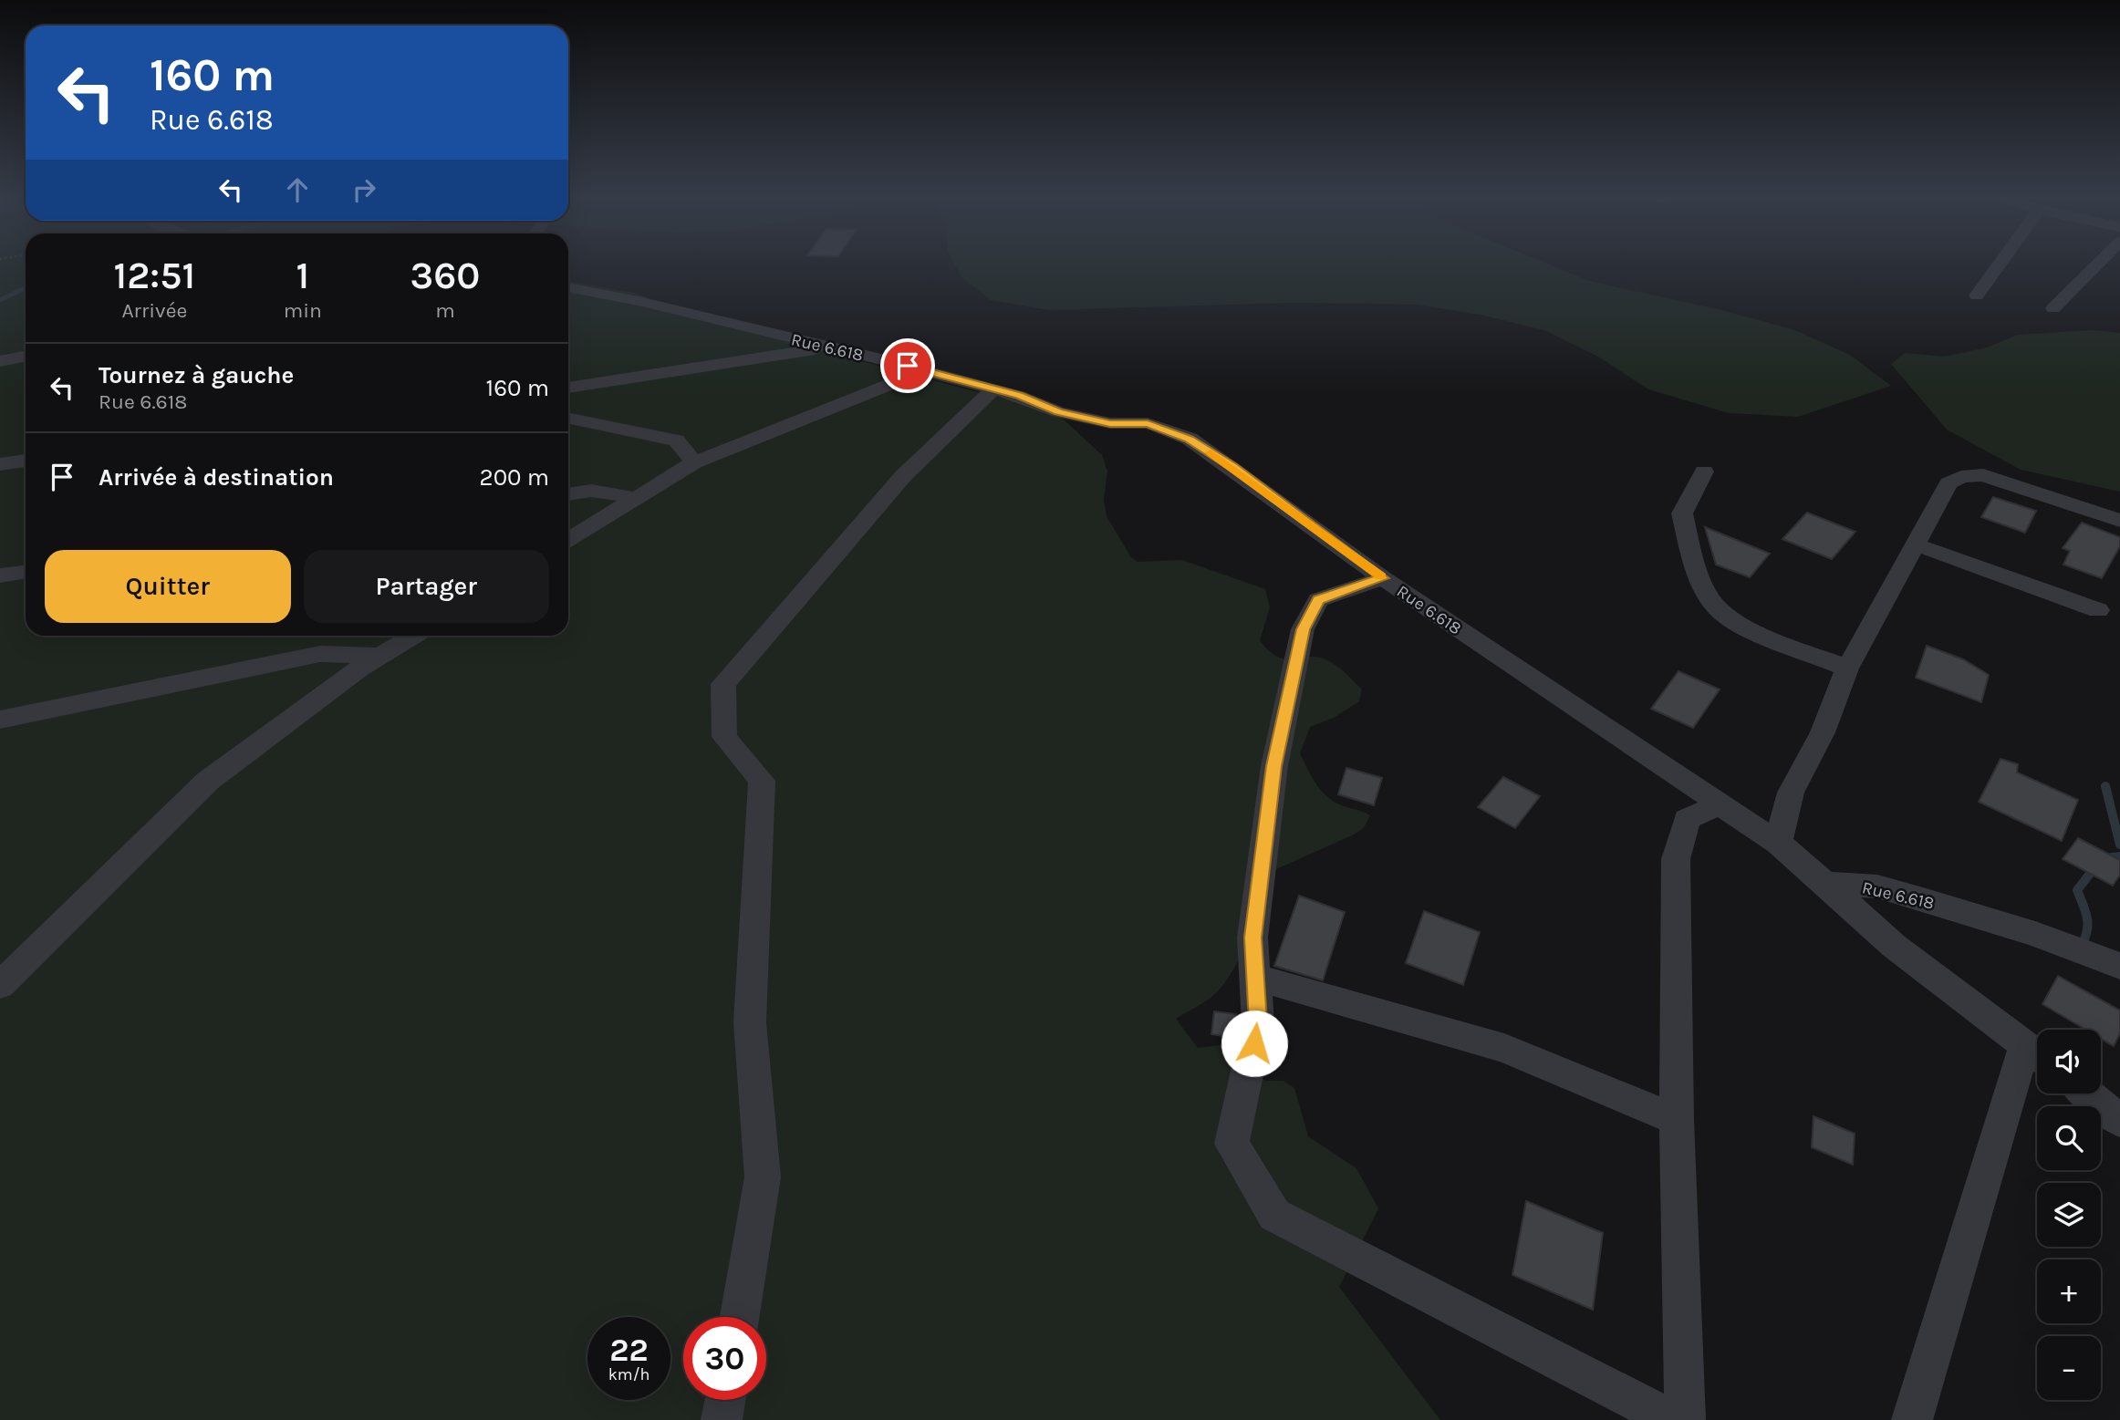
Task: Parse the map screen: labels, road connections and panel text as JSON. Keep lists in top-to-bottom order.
{
  "streets": {
    "street": ["Rue 6.618"]
  },
  "page": {
    "turn": ["160 m", "Rue 6.618"],
    "eta": [
      "12:51",
      "Arrivée",
      "1",
      "min",
      "360",
      "m"
    ],
    "list": [
      {
        "name": "Tournez à gauche",
        "note": "Rue 6.618",
        "value": "160 m"
      },
      {
        "name": "Arrivée à destination",
        "value": "200 m"
      }
    ],
    "buttons": ["Quitter", "Partager"],
    "map_buttons": ["+", "−"],
    "speed": "22 km/h",
    "limit": "30"
  }
}
